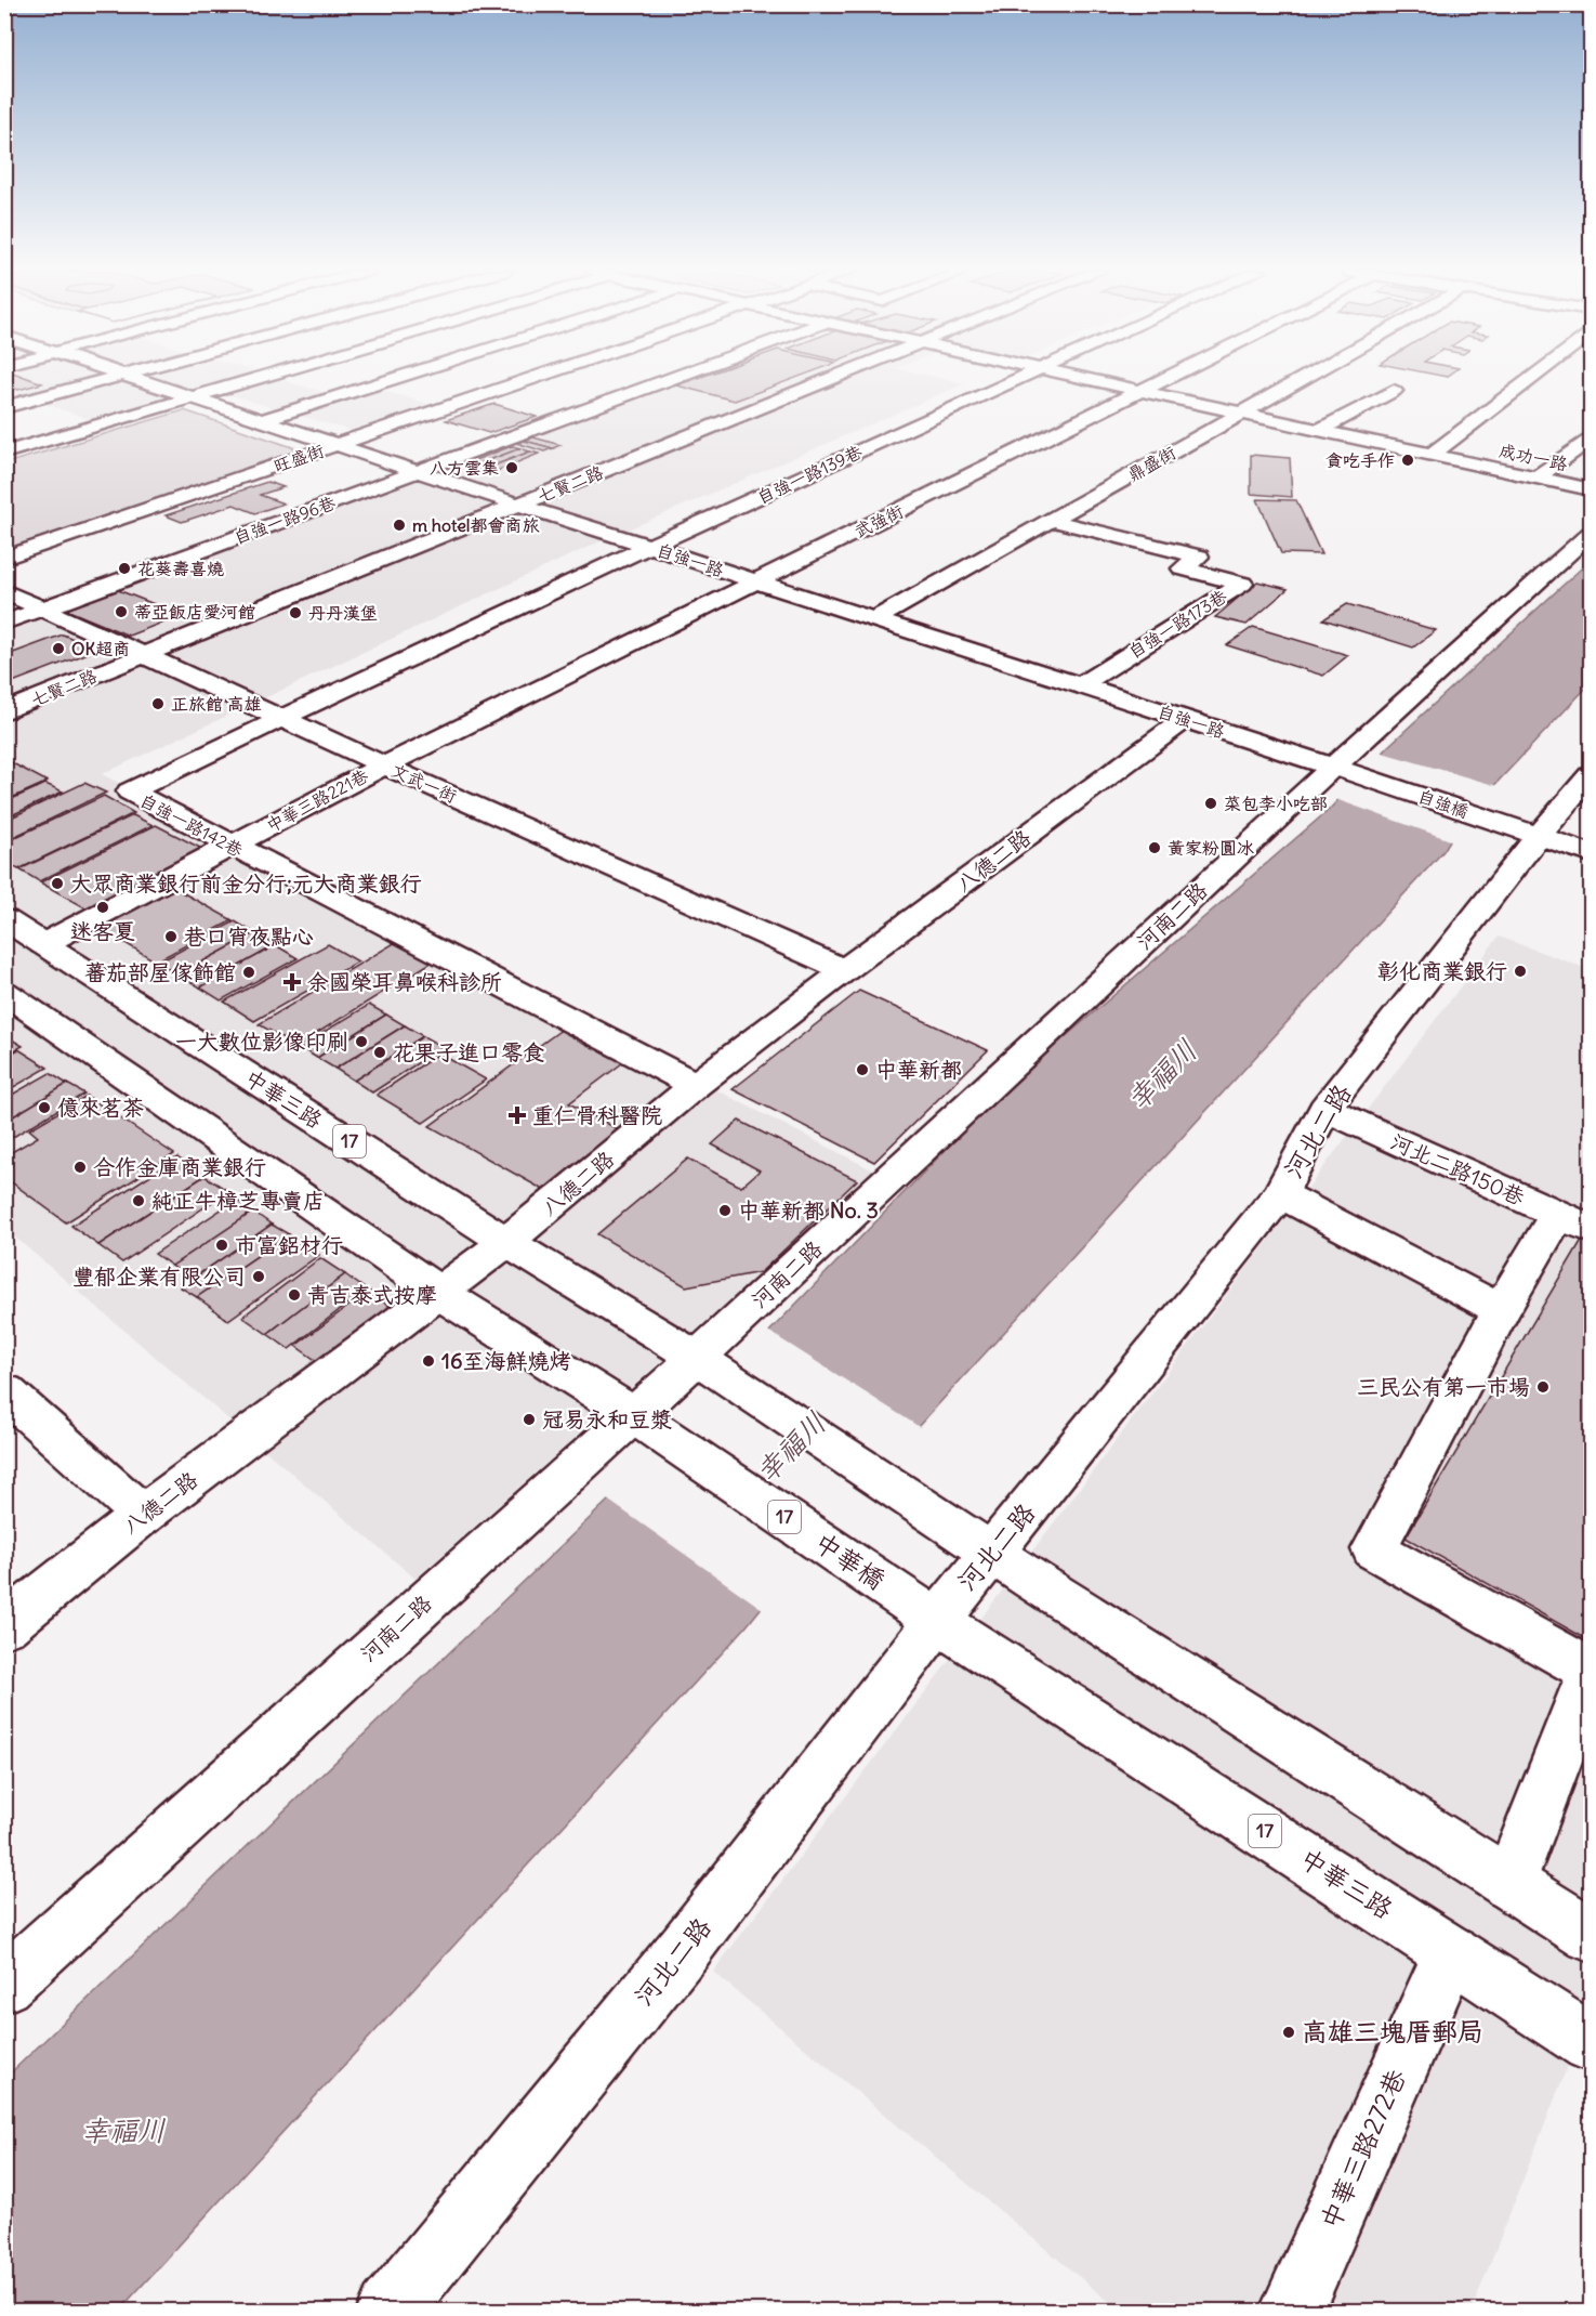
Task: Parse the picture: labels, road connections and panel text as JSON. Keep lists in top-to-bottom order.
{
  "streets": {
    "street": [
      "成功一路",
      "旺盛街",
      "鼎盛街",
      "自強一路139巷",
      "七賢二路",
      "自強一路96巷",
      "武強街",
      "自強一路",
      "自強一路173巷",
      "文武一街",
      "中華三路221巷",
      "自強橋",
      "自強一路142巷",
      "八德二路",
      "河南二路",
      "中華三路",
      "河北二路",
      "17",
      "河北二路150巷",
      "中華橋",
      "中華三路272巷"
    ]
  },
  "crossings": [
    ["成功一路", "鼎盛街"],
    ["成功一路", "武強街"],
    ["旺盛街", "自強一路"],
    ["鼎盛街", "自強一路"],
    ["鼎盛街", "自強一路173巷"],
    ["自強一路139巷", "自強一路"],
    ["自強一路139巷", "自強一路142巷"],
    ["七賢二路", "自強一路"],
    ["七賢二路", "文武一街"],
    ["自強一路96巷", "自強一路"],
    ["自強一路96巷", "文武一街"],
    ["武強街", "自強一路"],
    ["武強街", "文武一街"],
    ["武強街", "中華三路221巷"],
    ["自強一路", "自強一路173巷"],
    ["自強一路", "自強橋"],
    ["自強一路", "自強一路142巷"],
    ["自強一路", "八德二路"],
    ["自強一路", "河南二路"],
    ["文武一街", "中華三路221巷"],
    ["文武一街", "自強一路142巷"],
    ["文武一街", "八德二路"],
    ["中華三路221巷", "自強一路142巷"],
    ["中華三路221巷", "中華三路"],
    ["自強橋", "河北二路"],
    ["自強一路142巷", "八德二路"],
    ["八德二路", "中華三路"],
    ["八德二路", "17"],
    ["河南二路", "中華三路"],
    ["河南二路", "17"],
    ["河南二路", "中華橋"],
    ["中華三路", "河北二路"],
    ["中華三路", "17"],
    ["中華三路", "中華橋"],
    ["中華三路", "中華三路272巷"],
    ["河北二路", "17"],
    ["河北二路", "河北二路150巷"],
    ["河北二路", "中華橋"],
    ["17", "中華橋"]
  ],
  "water": ["幸福川"],
  "places": {
    "other": [
      "貪吃手作",
      "八方雲集",
      "m hotel都會商旅",
      "花葵壽喜燒",
      "蒂亞飯店愛河館",
      "丹丹漢堡",
      "OK超商",
      "正旅館 高雄",
      "菜包李小吃部",
      "黃家粉圓冰",
      "大眾商業銀行前金分行;元大商業銀行",
      "迷客夏",
      "巷口宵夜點心",
      "彰化商業銀行",
      "蕃茄部屋傢飾館",
      "一大數位影像印刷",
      "花果子進口零食",
      "中華新都",
      "億來茗茶",
      "合作金庫商業銀行",
      "純正牛樟芝專賣店",
      "中華新都 No. 3",
      "市富鋁材行",
      "豐郁企業有限公司",
      "青吉泰式按摩",
      "16至海鮮燒烤",
      "三民公有第一市場",
      "冠易永和豆漿",
      "高雄三塊厝郵局"
    ],
    "health": ["余國榮耳鼻喉科診所", "重仁骨科醫院"]
  }
}
